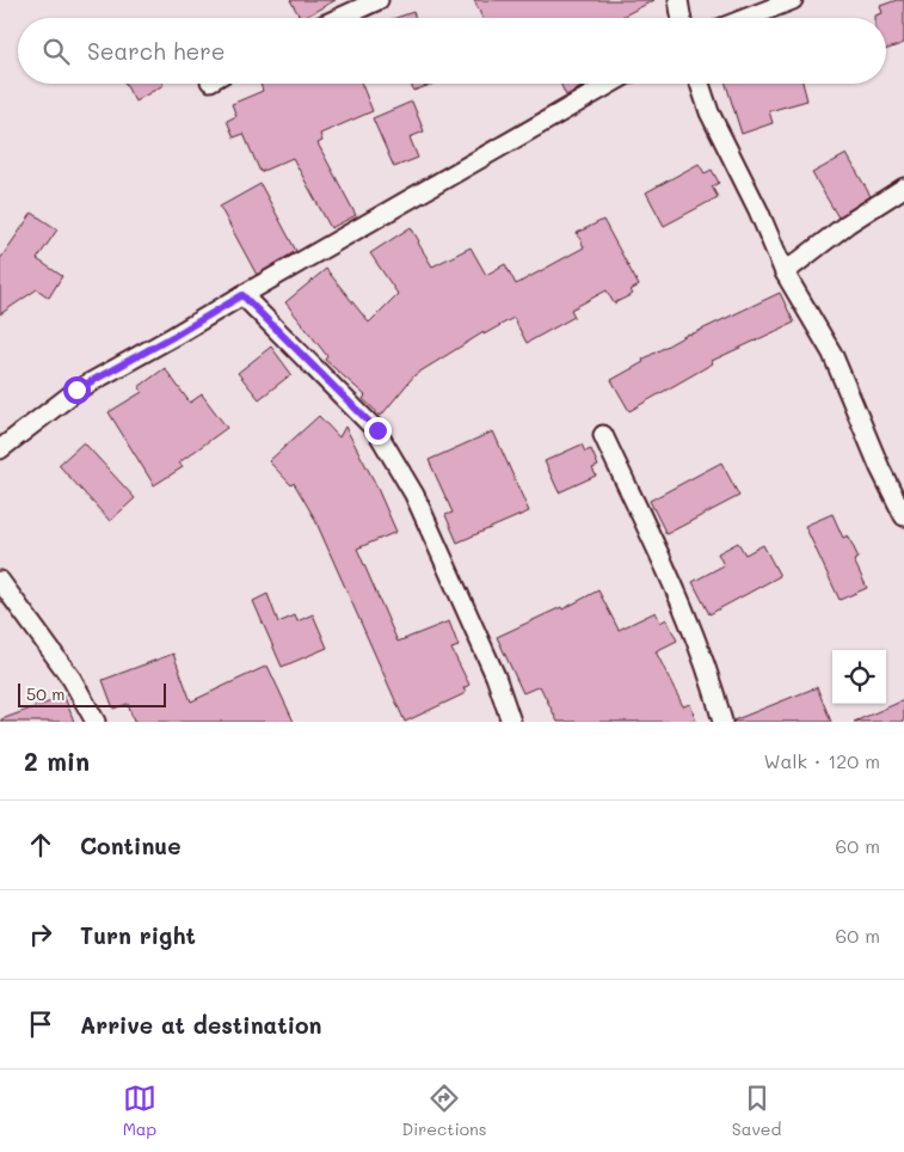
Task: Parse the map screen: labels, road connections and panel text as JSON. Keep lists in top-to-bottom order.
{
  "scale_bar": "50 m",
  "page": {
    "search": "Search here",
    "scale": "50 m",
    "heading": ["2 min", "Walk · 120 m"],
    "list": [
      ["Continue", "60 m"],
      ["Turn right", "60 m"],
      "Arrive at destination"
    ],
    "nav": ["Map", "Directions", "Saved"]
  }
}
